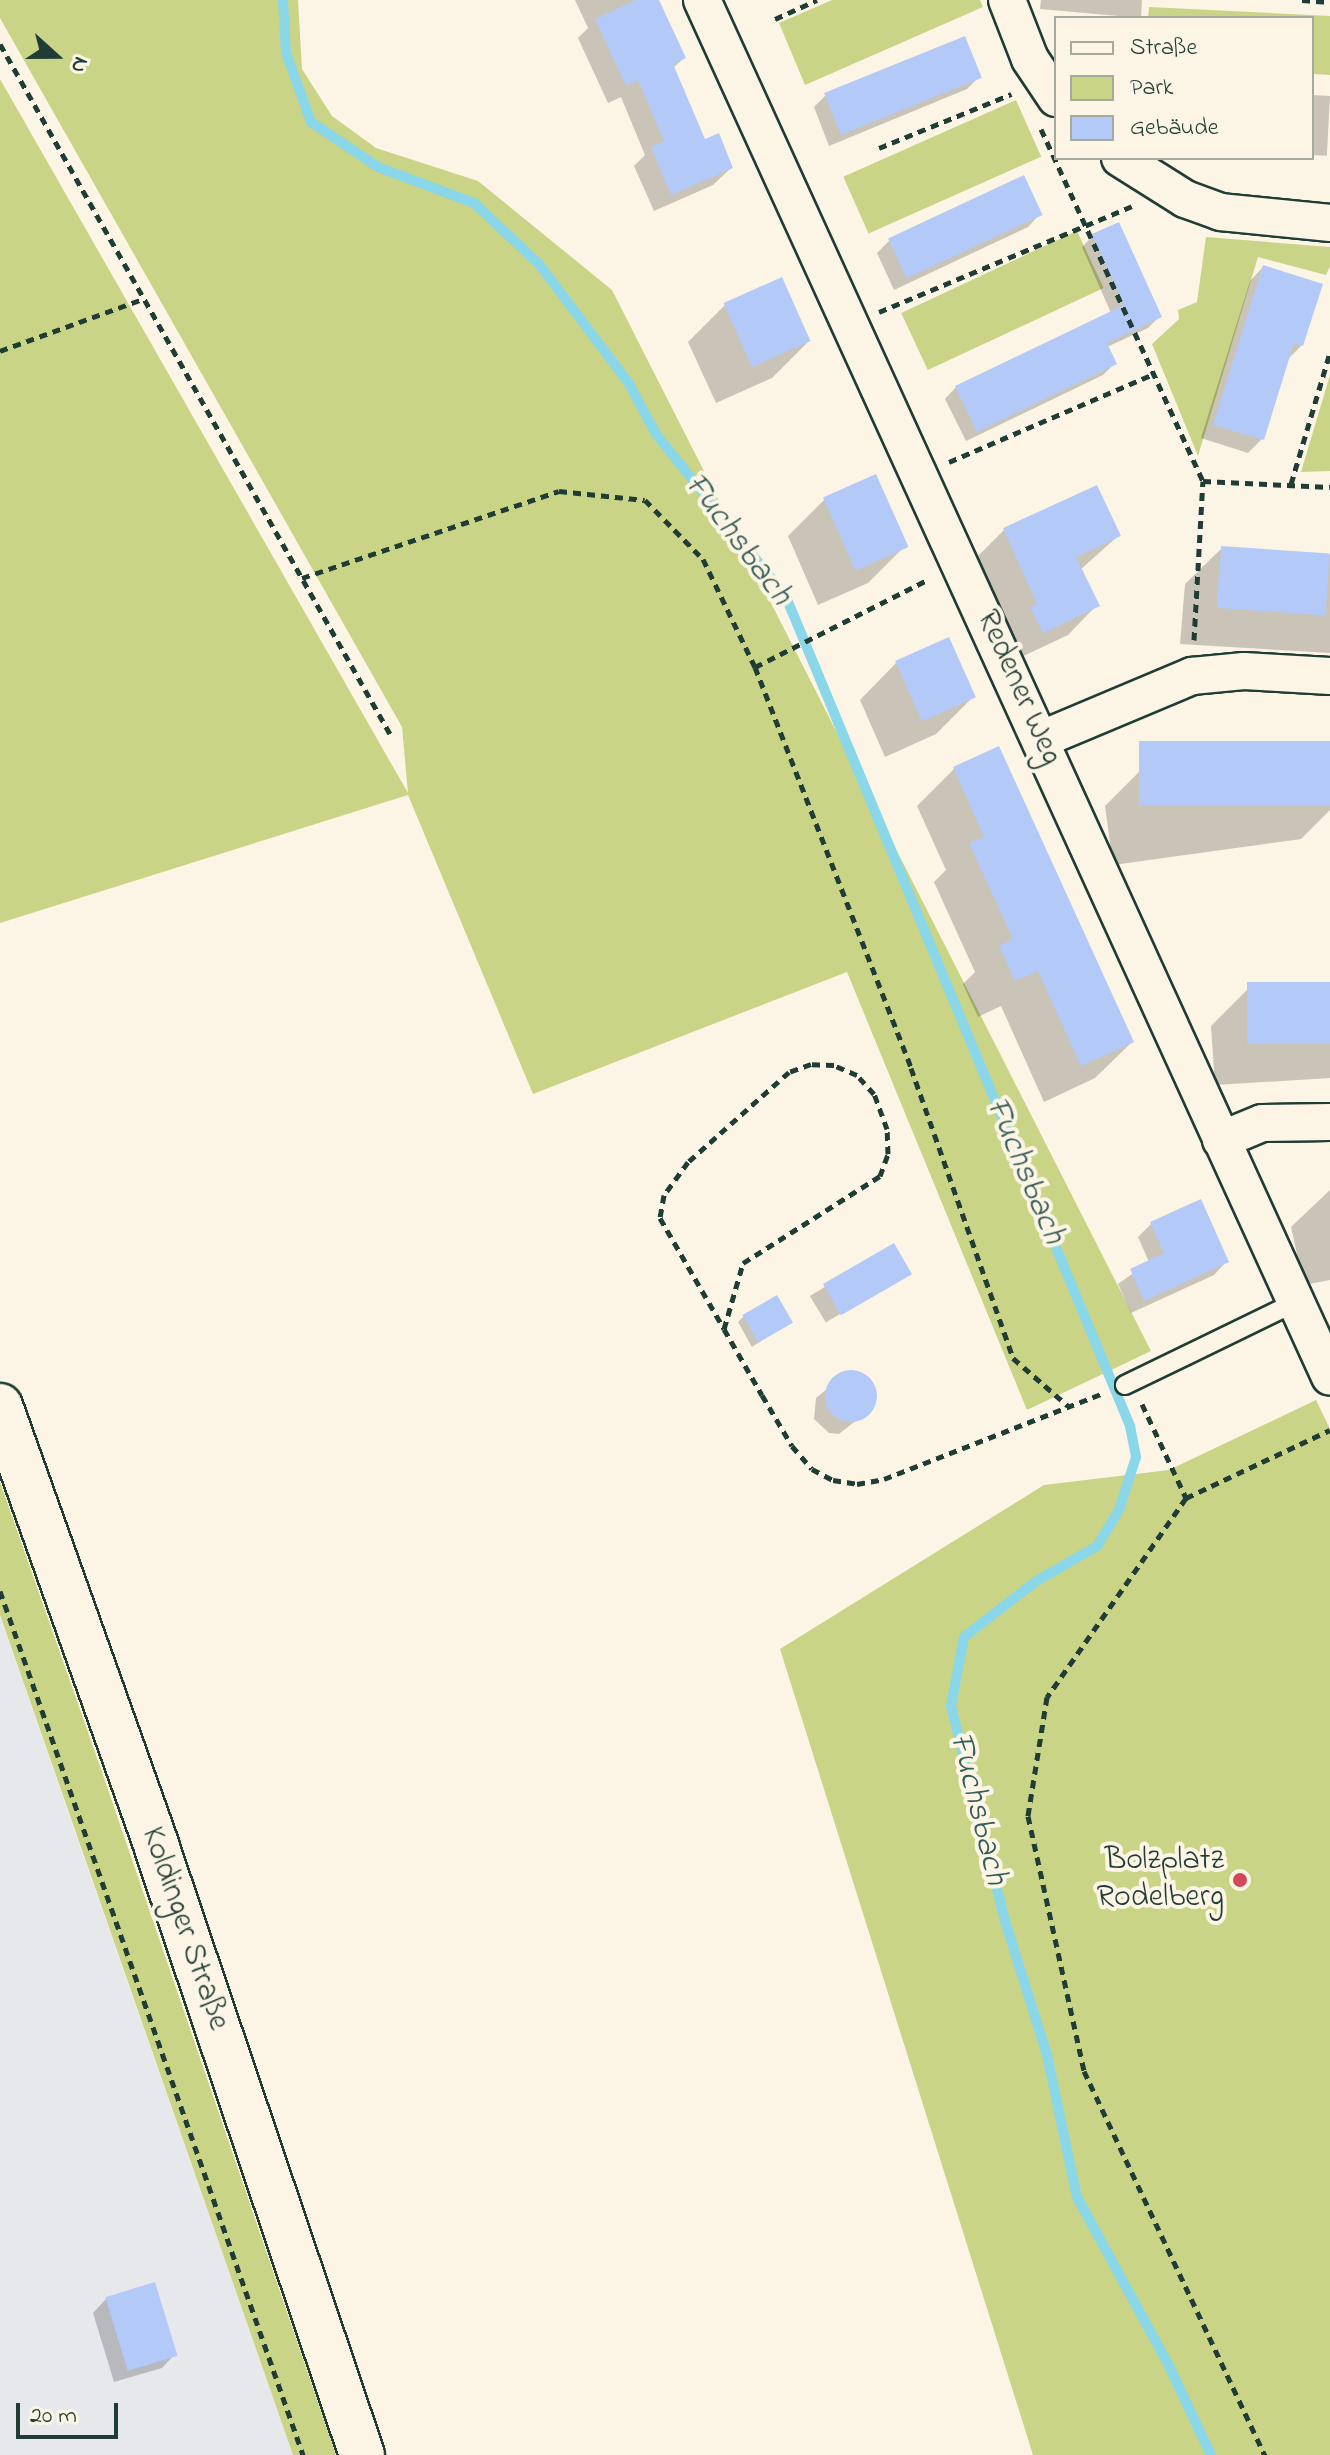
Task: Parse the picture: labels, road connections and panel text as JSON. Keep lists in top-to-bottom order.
{
  "streets": {
    "street": ["Redener Weg", "Koldinger Straße"]
  },
  "water": ["Fuchsbach"],
  "places": ["Bolzplatz Rodelberg"],
  "legend": ["Straße", "Park", "Gebäude"],
  "scale_bar": "20 m",
  "north": "right"
}
